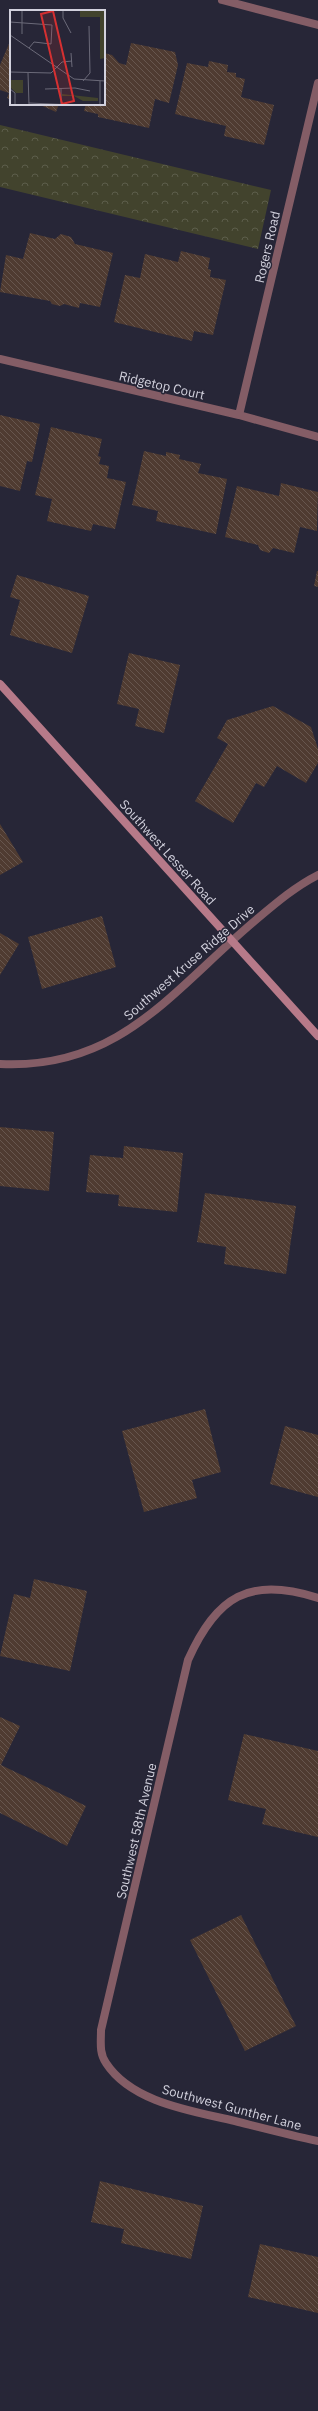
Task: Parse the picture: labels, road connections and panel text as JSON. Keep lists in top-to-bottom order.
{
  "streets": {
    "street": [
      "Rogers Road",
      "Ridgetop Court",
      "Southwest Lesser Road",
      "Southwest Kruse Ridge Drive",
      "Southwest 58th Avenue",
      "Southwest Gunther Lane"
    ]
  },
  "crossings": [
    ["Rogers Road", "Ridgetop Court"],
    ["Southwest Lesser Road", "Southwest Kruse Ridge Drive"],
    ["Southwest 58th Avenue", "Southwest Gunther Lane"]
  ]
}
